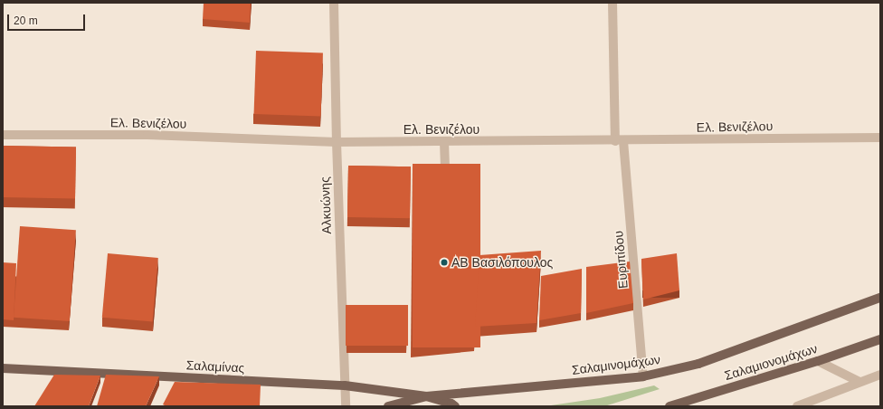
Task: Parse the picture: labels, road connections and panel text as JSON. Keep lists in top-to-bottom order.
{
  "streets": {
    "main road": ["Σαλαμιονομάχων", "Σαλαμινομάχων", "Σαλαμίνας"],
    "street": ["Ελ. Βενιζέλου", "Αλκυώνης", "Ευριπίδου"]
  },
  "crossings": [
    ["Ελ. Βενιζέλου", "Αλκυώνης"],
    ["Ελ. Βενιζέλου", "Ευριπίδου"],
    ["Αλκυώνης", "Σαλαμίνας"],
    ["Ευριπίδου", "Σαλαμινομάχων"],
    ["Σαλαμινομάχων", "Σαλαμίνας"]
  ],
  "places": ["ΑΒ Βασιλόπουλος"],
  "scale_bar": "20 m"
}
